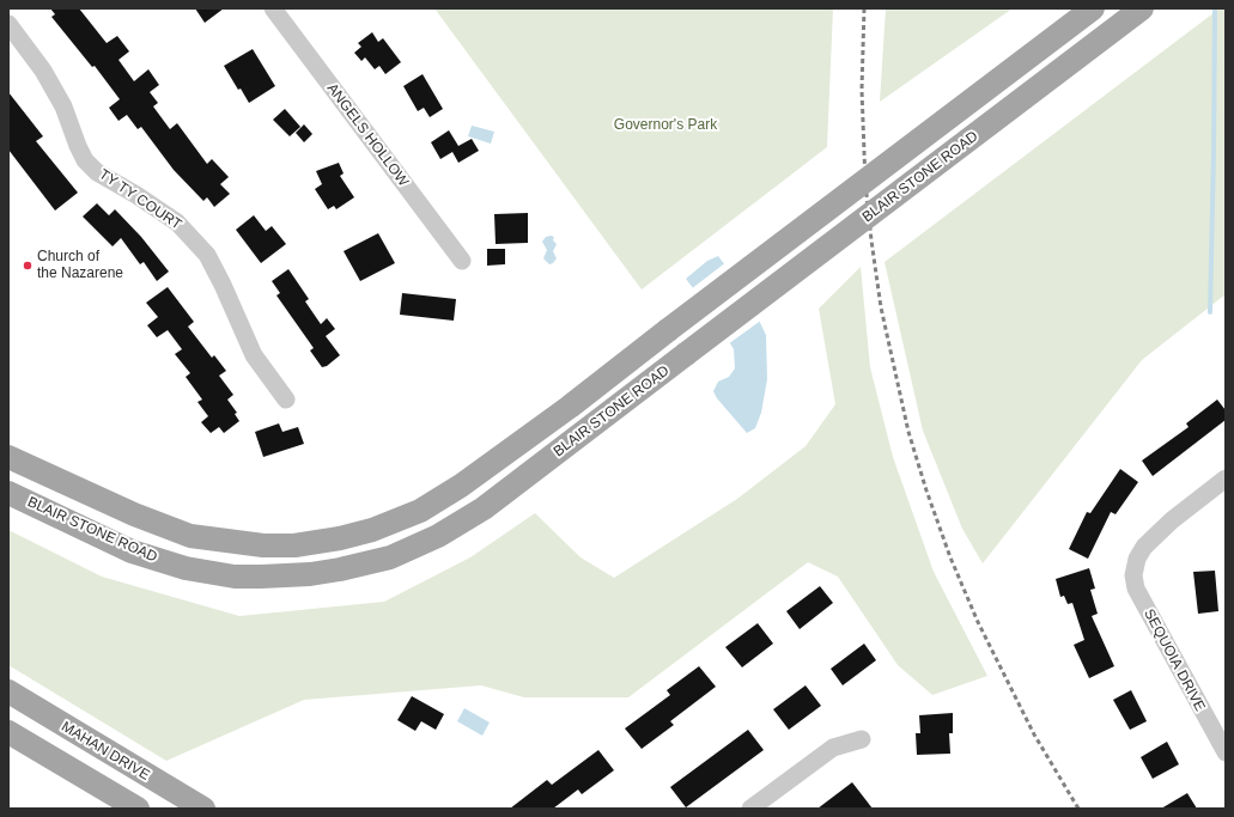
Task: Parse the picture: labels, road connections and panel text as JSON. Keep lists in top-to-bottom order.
{
  "streets": {
    "main road": ["BLAIR STONE ROAD", "MAHAN DRIVE"],
    "street": ["ANGELS HOLLOW", "TY TY COURT", "SEQUOIA DRIVE"]
  },
  "parks": ["Governor's Park"],
  "places": ["Church of the Nazarene"]
}
